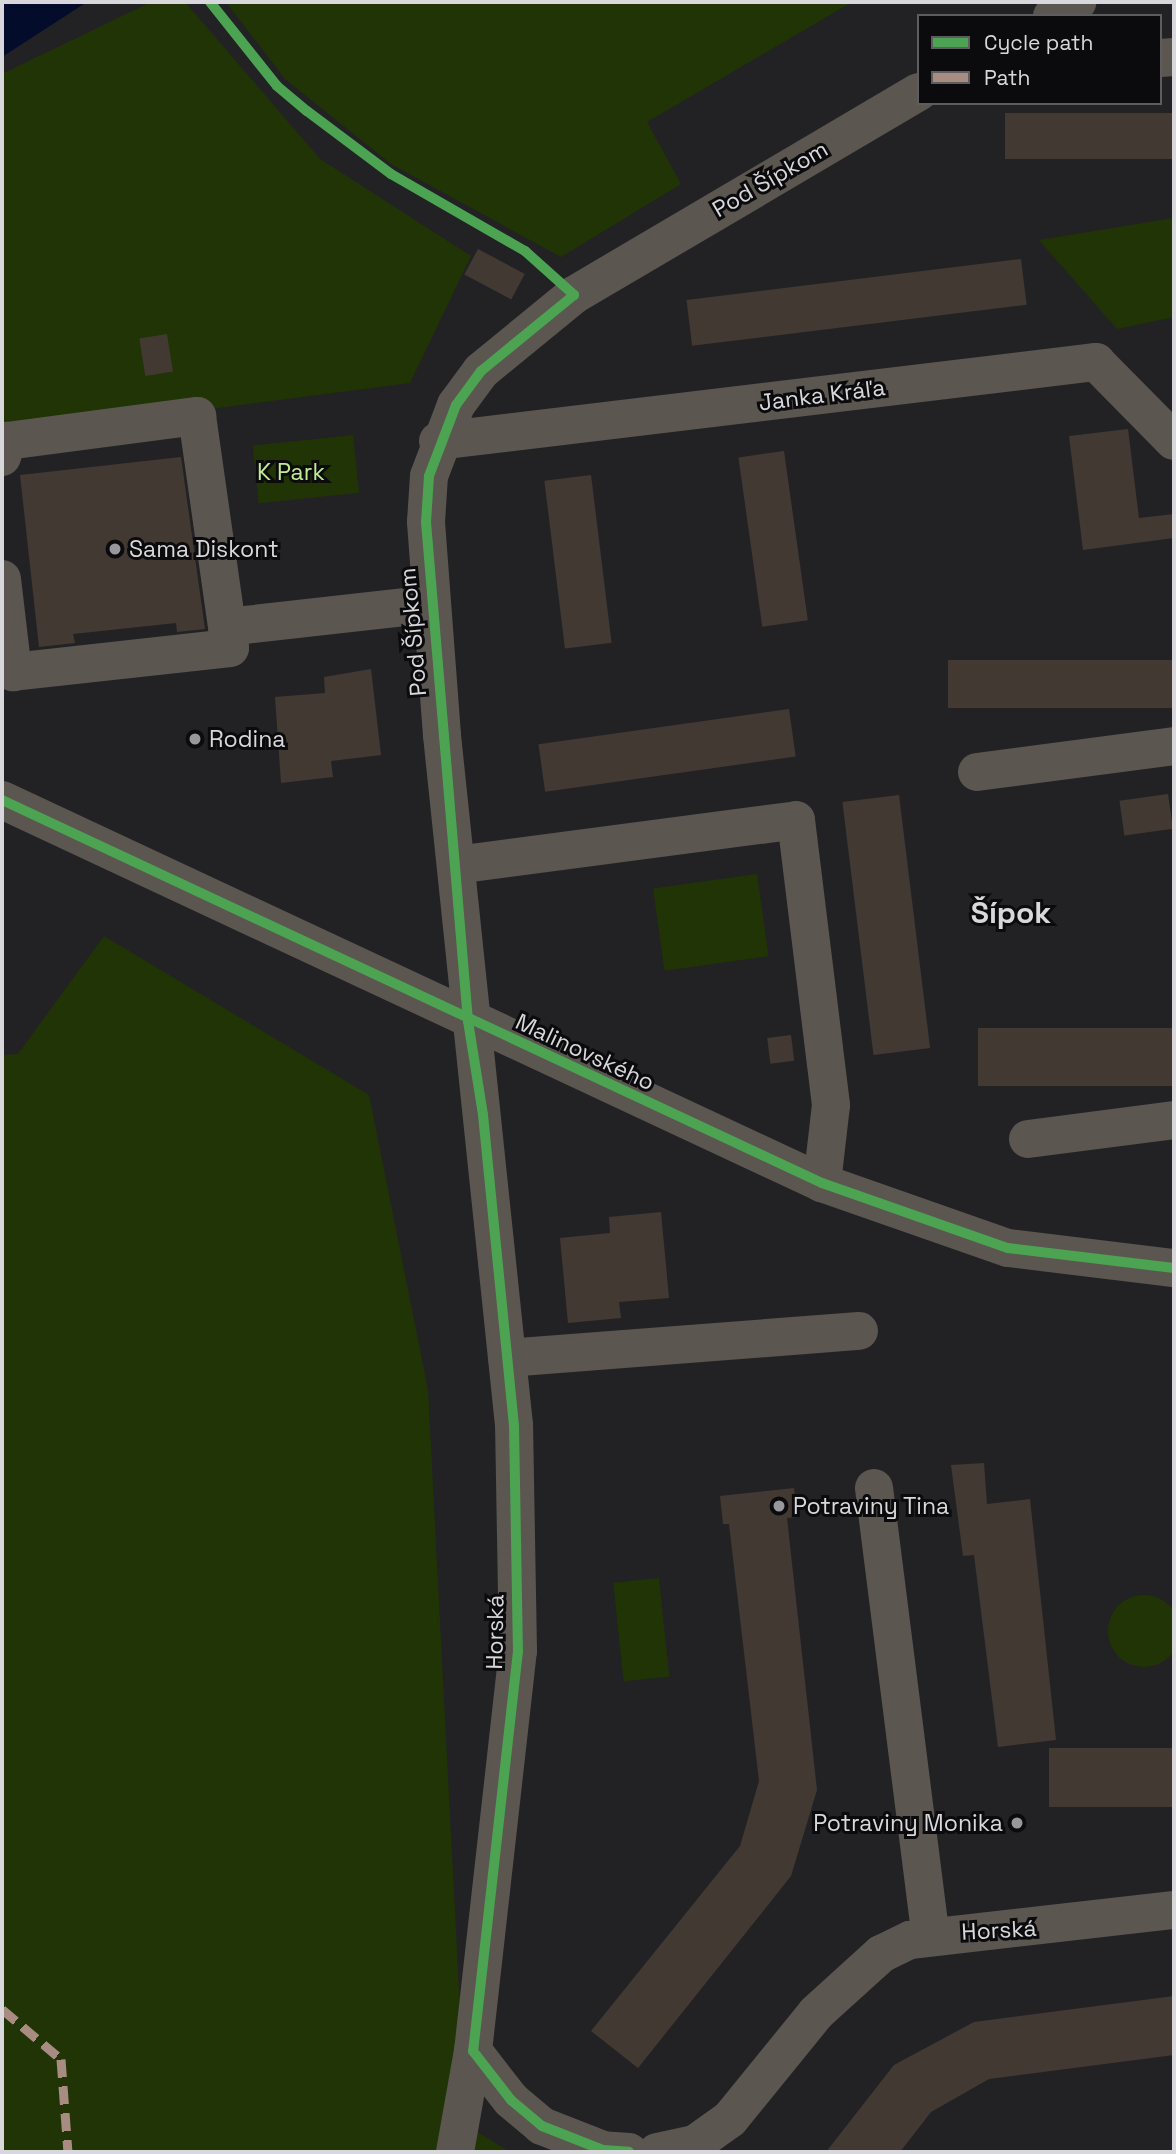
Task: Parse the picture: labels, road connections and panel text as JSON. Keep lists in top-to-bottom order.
{
  "streets": {
    "street": [
      "Pod Šípkom",
      "Janka Kráľa",
      "Malinovského",
      "Horská"
    ]
  },
  "crossings": [
    ["Pod Šípkom", "Janka Kráľa"],
    ["Pod Šípkom", "Malinovského"],
    ["Pod Šípkom", "Horská"],
    ["Malinovského", "Horská"]
  ],
  "districts": ["Šípok"],
  "parks": ["K Park"],
  "places": [
    "Sama Diskont",
    "Rodina",
    "Potraviny Tina",
    "Potraviny Monika"
  ],
  "legend": ["Cycle path", "Path"]
}
